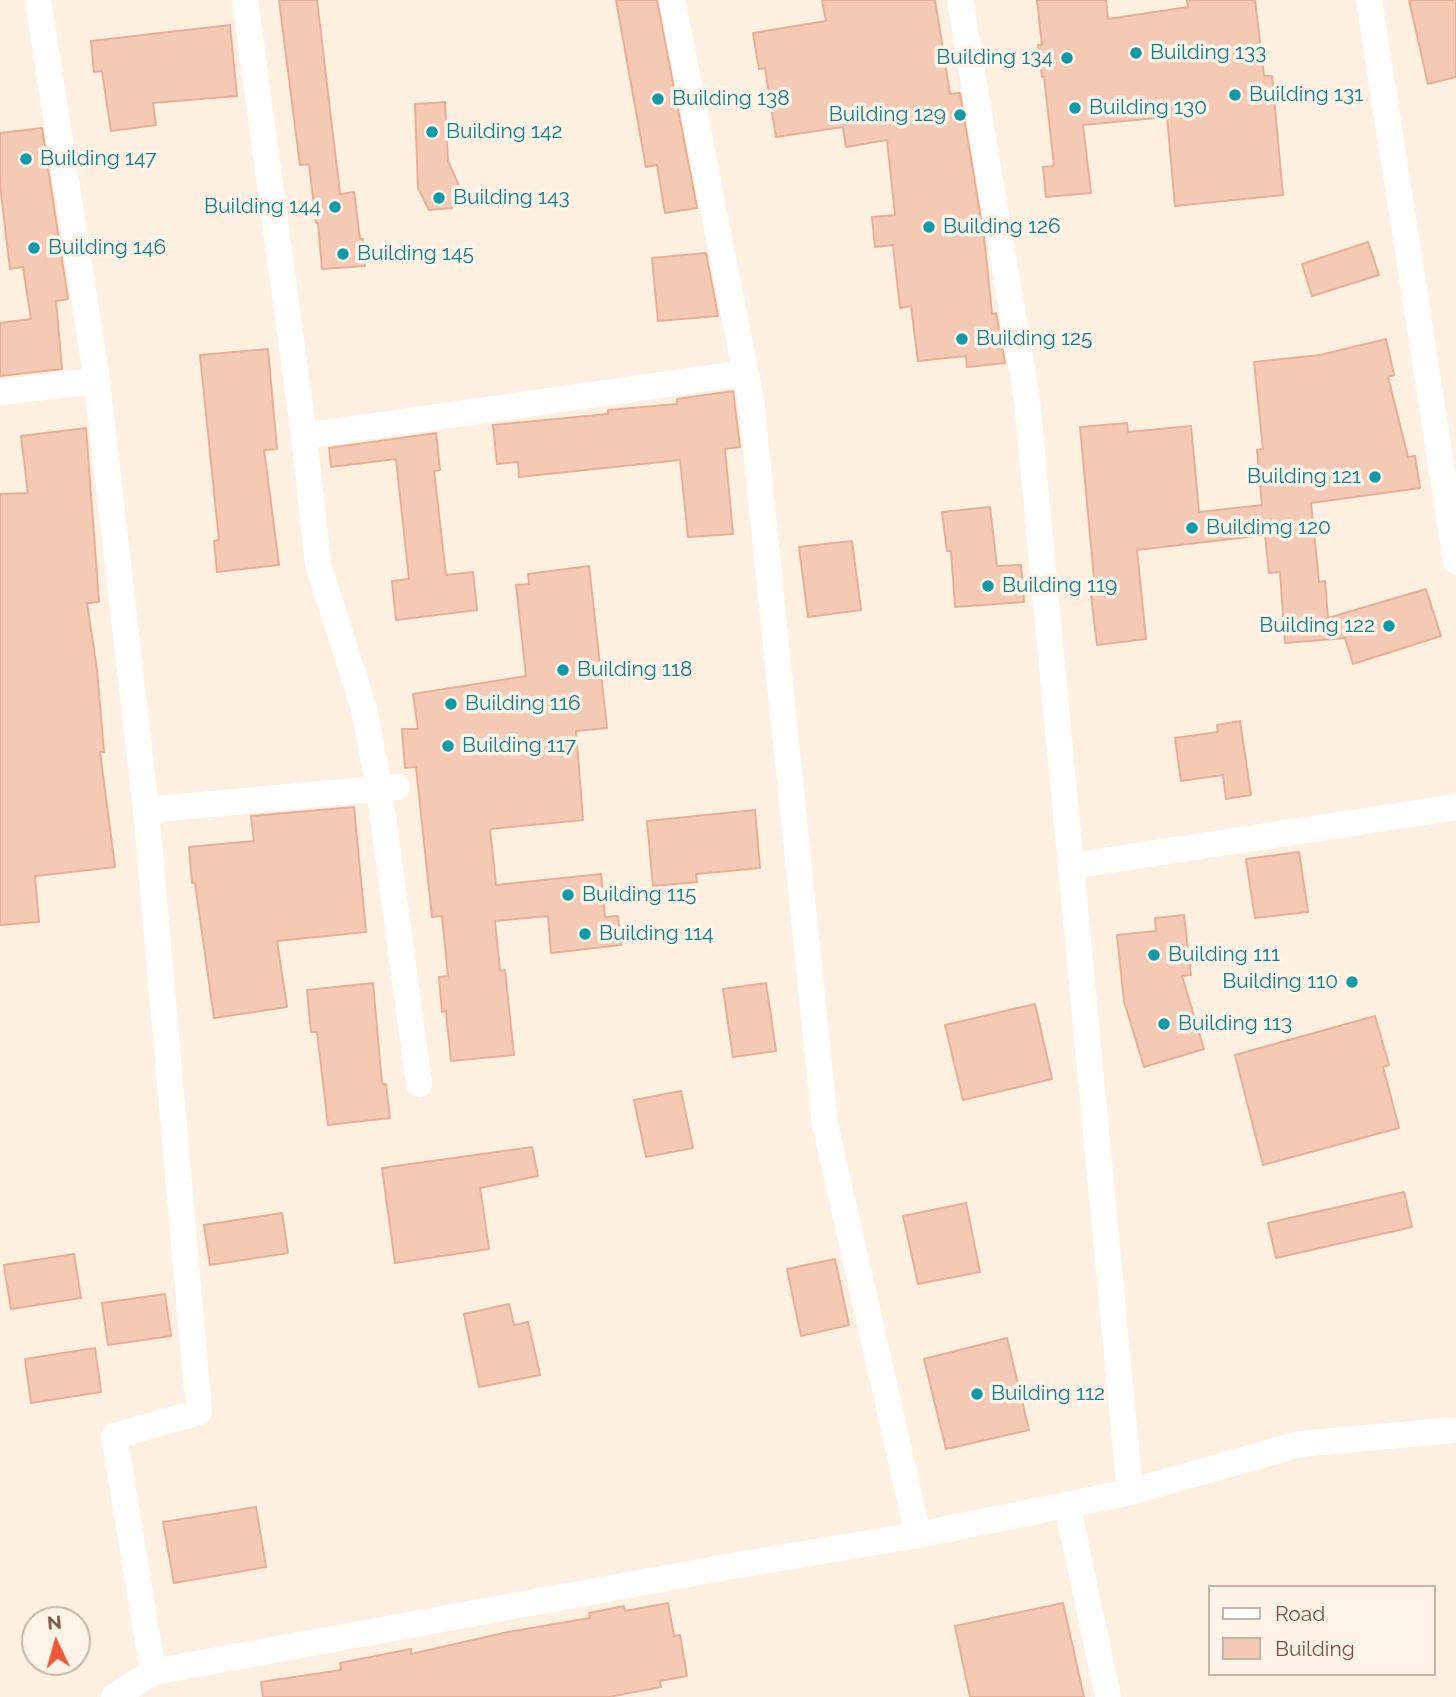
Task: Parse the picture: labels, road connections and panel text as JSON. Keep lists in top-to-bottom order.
{
  "places": [
    "Building 133",
    "Building 134",
    "Building 131",
    "Building 138",
    "Building 130",
    "Building 129",
    "Building 142",
    "Building 147",
    "Building 143",
    "Building 144",
    "Building 126",
    "Building 146",
    "Building 145",
    "Building 125",
    "Building 121",
    "Buildimg 120",
    "Building 119",
    "Building 122",
    "Building 118",
    "Building 116",
    "Building 117",
    "Building 115",
    "Building 114",
    "Building 111",
    "Building 110",
    "Building 113",
    "Building 112"
  ],
  "legend": ["Road", "Building"],
  "north": "top"
}
